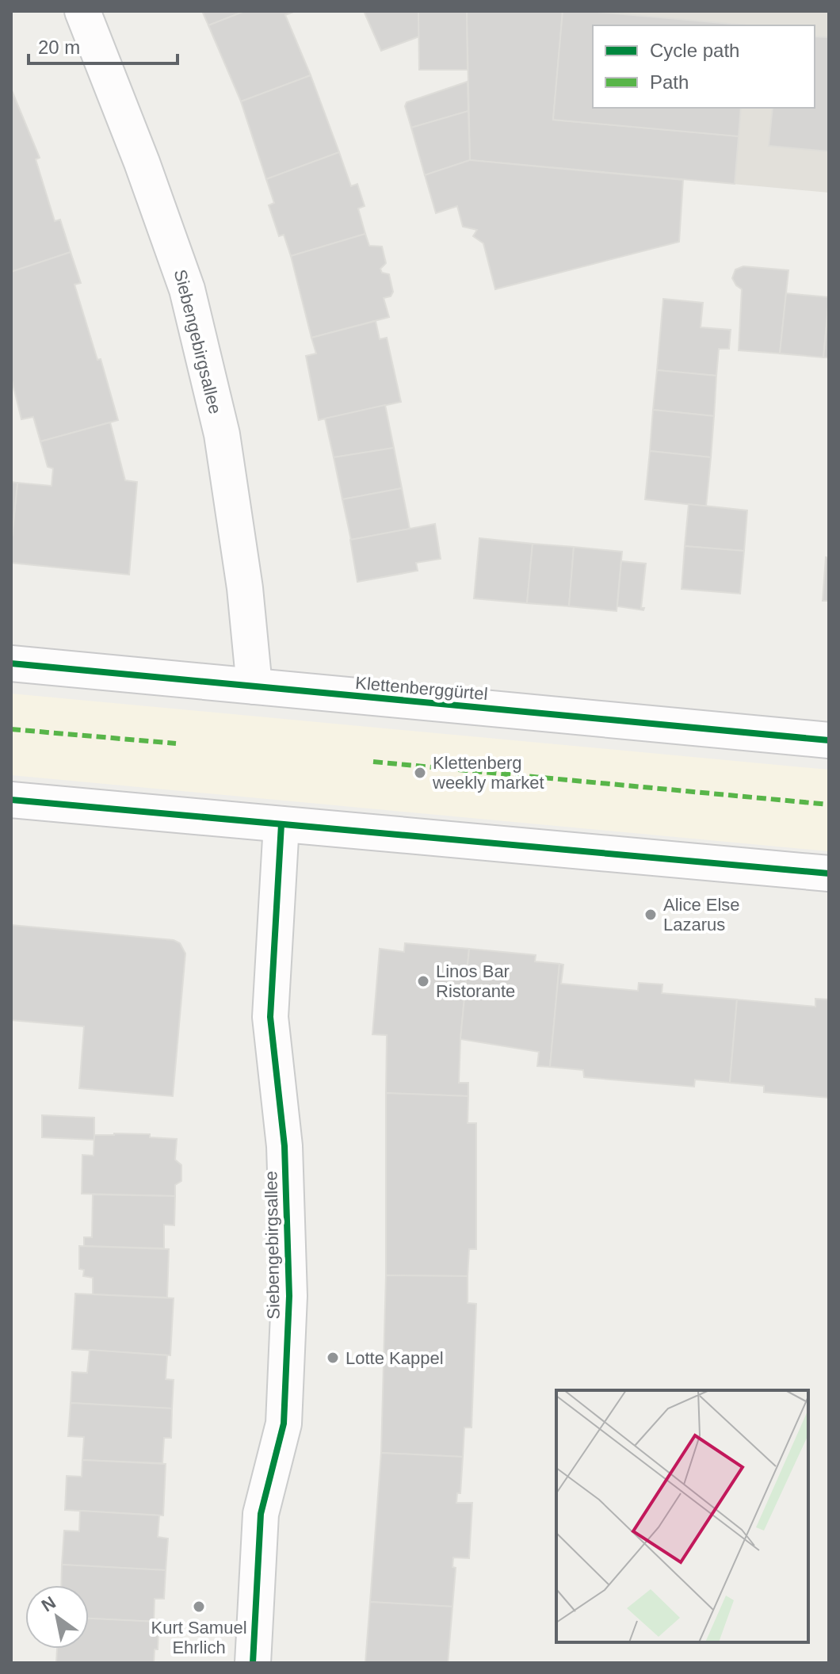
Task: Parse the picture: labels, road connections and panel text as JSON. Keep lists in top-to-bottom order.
{
  "streets": {
    "main road": ["Siebengebirgsallee", "Klettenberggürtel"]
  },
  "crossings": [
    ["Siebengebirgsallee", "Klettenberggürtel"]
  ],
  "places": [
    "Klettenberg weekly market",
    "Alice Else Lazarus",
    "Linos Bar Ristorante",
    "Lotte Kappel",
    "Kurt Samuel Ehrlich"
  ],
  "legend": ["Cycle path", "Path"],
  "scale_bar": "20 m",
  "north": "top left"
}
